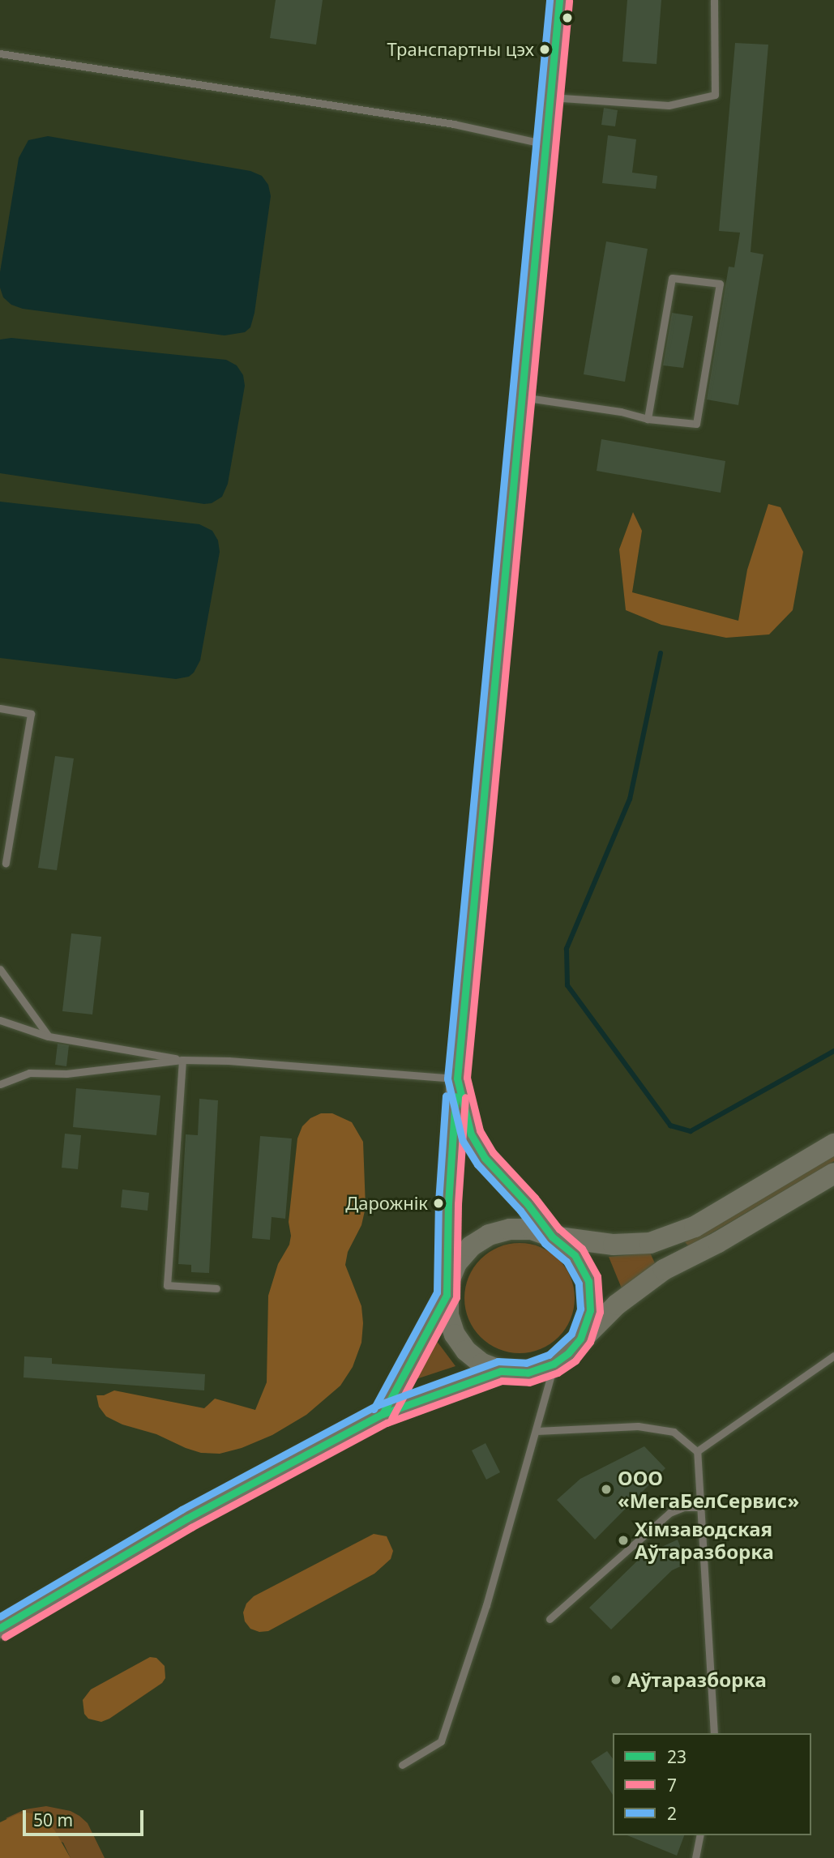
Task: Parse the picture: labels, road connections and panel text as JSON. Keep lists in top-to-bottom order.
{
  "places": [
    "Транспартны цэх",
    "Дарожнік",
    "ООО «МегаБелСервис»",
    "Хімзаводская Аўтаразборка",
    "Аўтаразборка"
  ],
  "lines": ["transit line 23", "transit line 2", "transit line 7"],
  "legend": ["23", "7", "2"],
  "scale_bar": "50 m"
}
